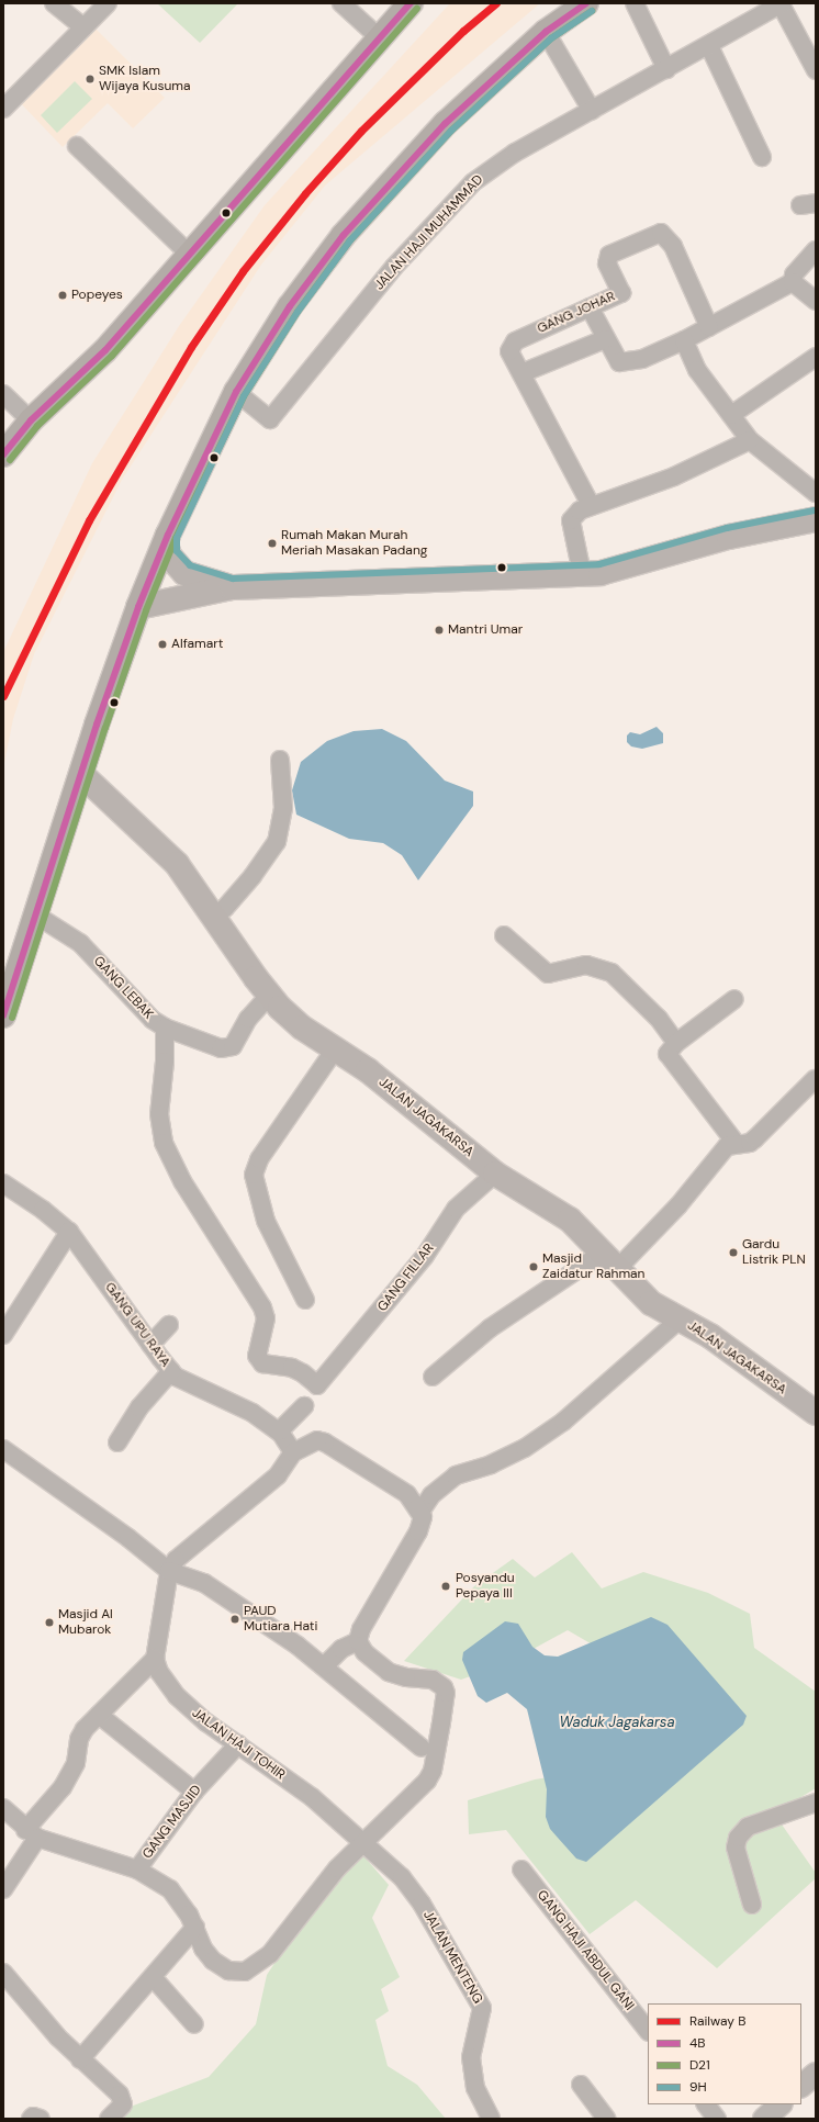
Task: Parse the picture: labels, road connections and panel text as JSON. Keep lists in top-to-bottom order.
{
  "streets": {
    "main road": ["JALAN JAGAKARSA"],
    "street": [
      "JALAN HAJI MUHAMMAD",
      "GANG JOHAR",
      "GANG LEBAK",
      "GANG FILLAR",
      "GANG UPU RAYA",
      "JALAN HAJI TOHIR",
      "GANG MASJID",
      "GANG HAJI ABDUL GANI",
      "JALAN MENTENG"
    ]
  },
  "crossings": [
    ["GANG LEBAK", "JALAN JAGAKARSA"],
    ["GANG LEBAK", "GANG FILLAR"],
    ["JALAN JAGAKARSA", "GANG FILLAR"],
    ["JALAN HAJI TOHIR", "GANG MASJID"],
    ["JALAN HAJI TOHIR", "JALAN MENTENG"]
  ],
  "water": ["Waduk Jagakarsa"],
  "places": [
    "SMK Islam Wijaya Kusuma",
    "Popeyes",
    "Rumah Makan Murah Meriah Masakan Padang",
    "Mantri Umar",
    "Alfamart",
    "Gardu Listrik PLN",
    "Masjid Zaidatur Rahman",
    "Posyandu Pepaya III",
    "PAUD Mutiara Hati",
    "Masjid Al Mubarok"
  ],
  "lines": [
    "rail line B",
    "transit line 4B",
    "transit line D21",
    "transit line 9H"
  ],
  "legend": [
    "Railway B",
    "4B",
    "D21",
    "9H"
  ]
}
